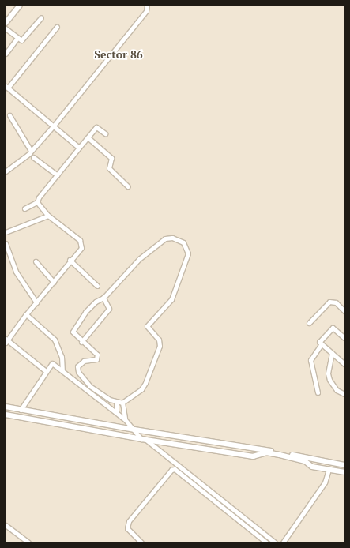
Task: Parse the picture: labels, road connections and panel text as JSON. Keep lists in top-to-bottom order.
{
  "districts": ["Sector 86"]
}
